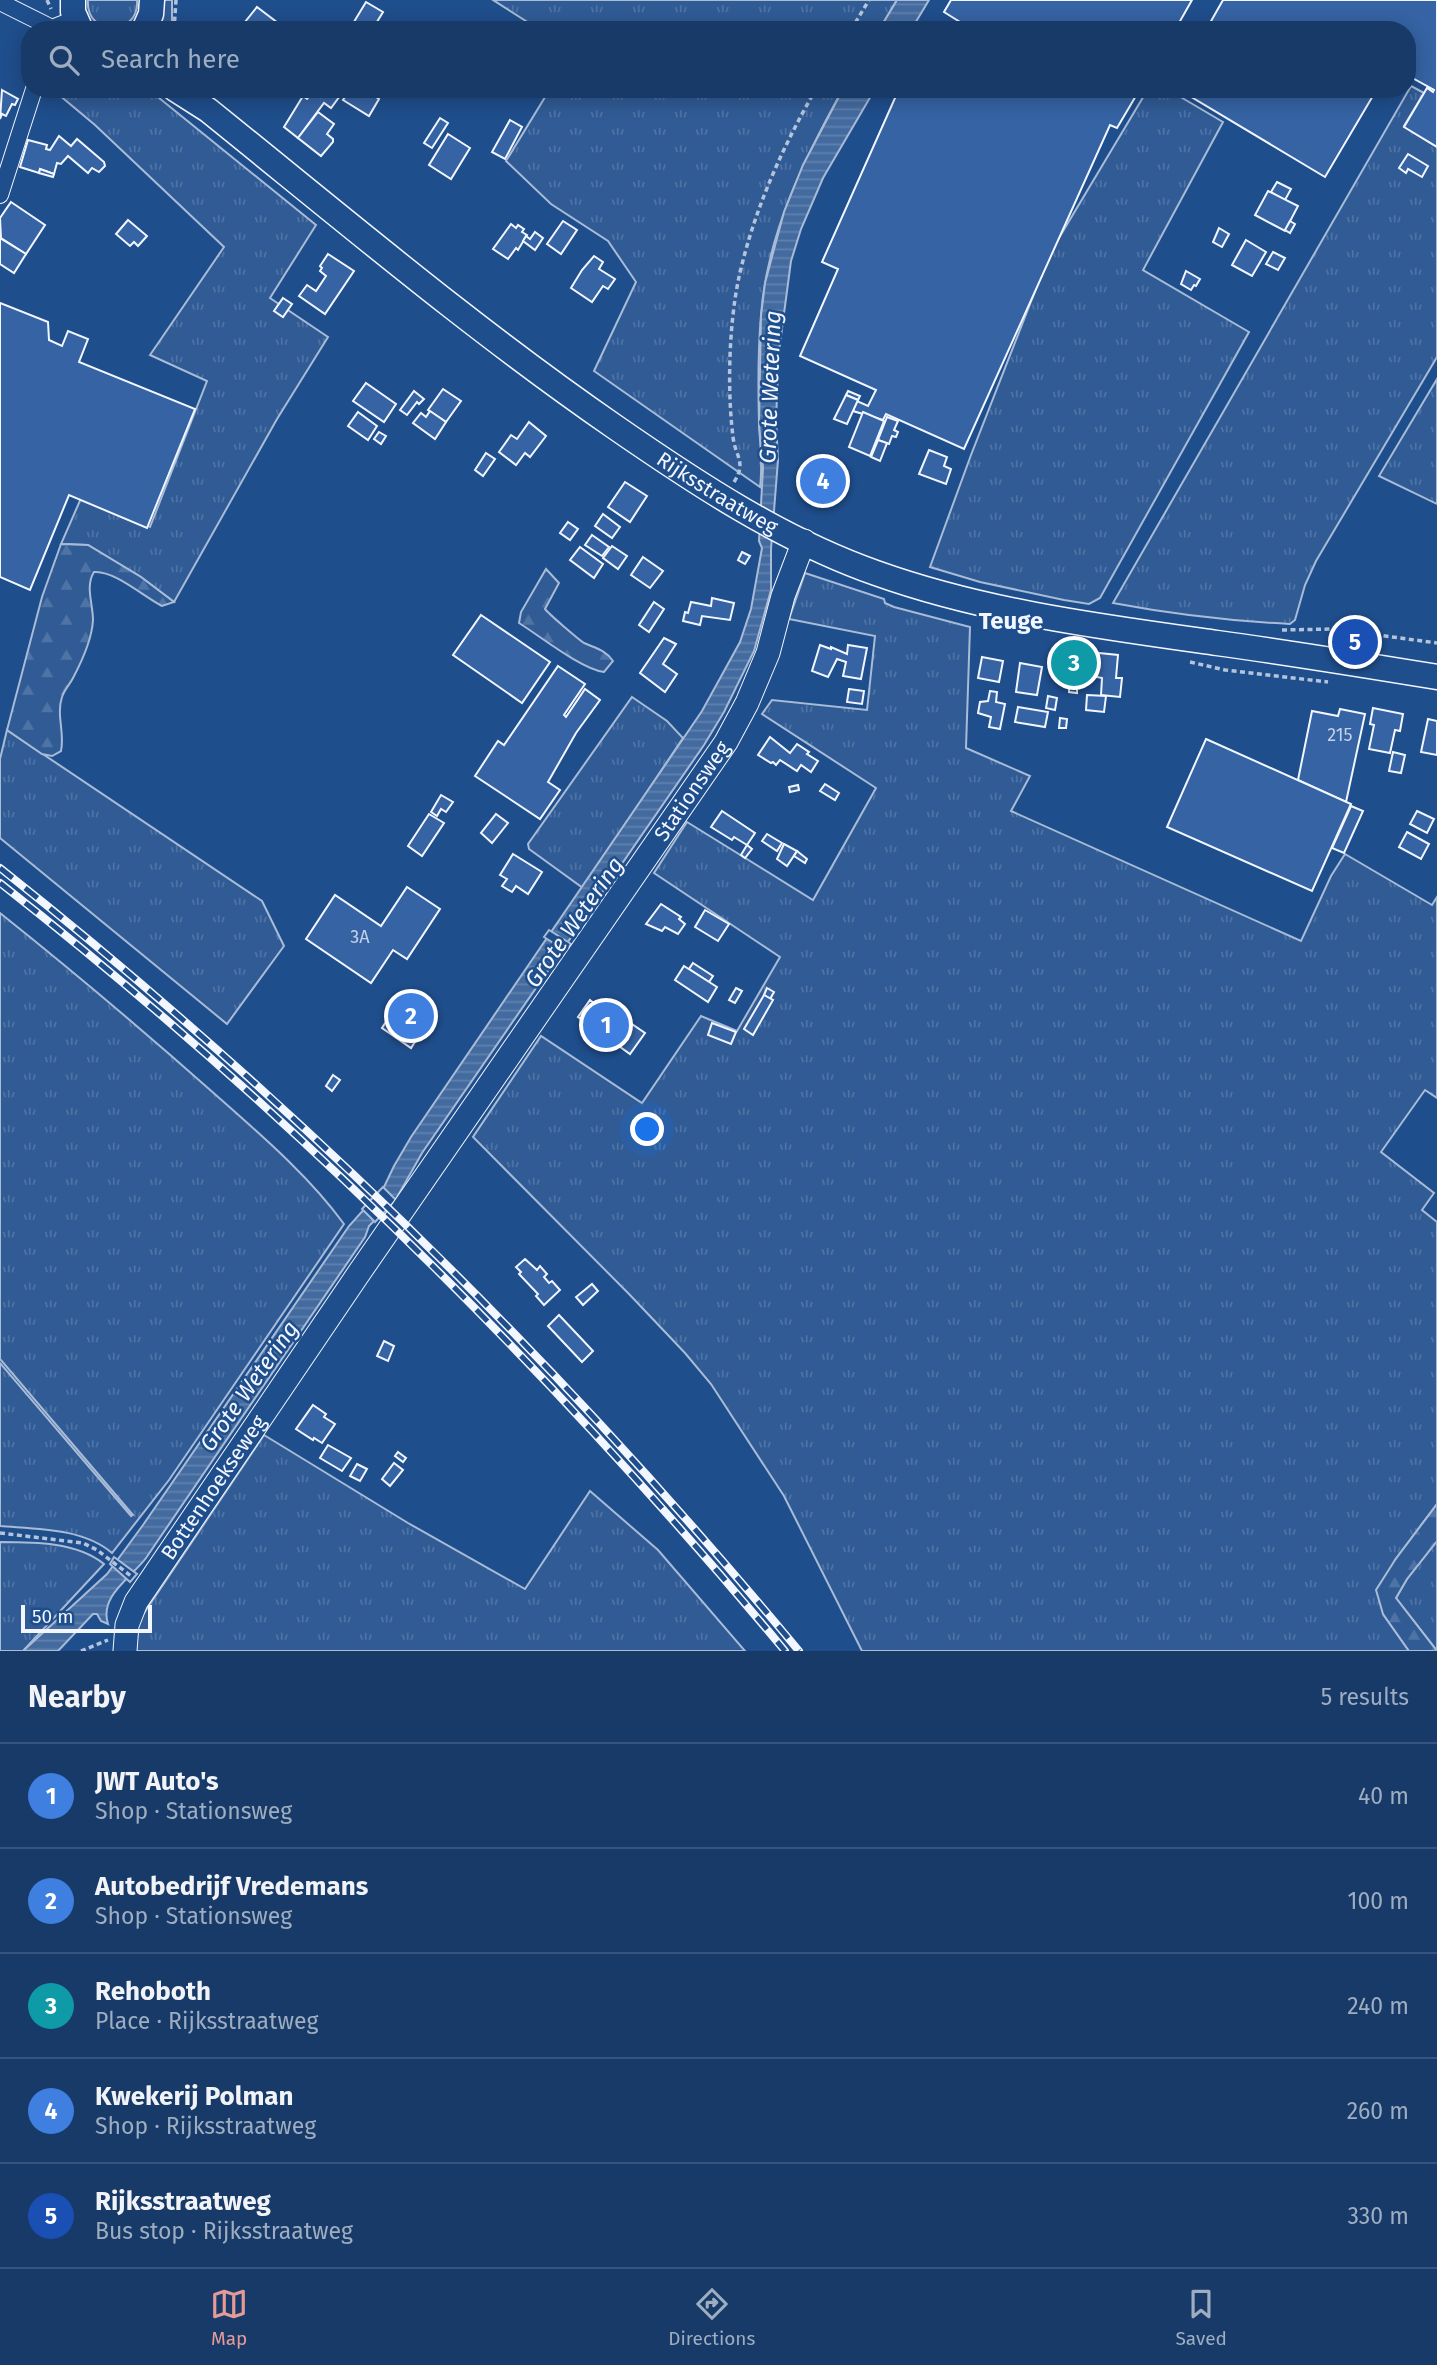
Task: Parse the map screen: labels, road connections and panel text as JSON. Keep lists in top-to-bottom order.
{
  "streets": {
    "main road": ["Rijksstraatweg"],
    "street": ["Stationsweg", "Bottenhoekseweg"]
  },
  "crossings": [
    ["Rijksstraatweg", "Stationsweg"],
    ["Stationsweg", "Bottenhoekseweg"]
  ],
  "districts": ["Teuge"],
  "water": ["Grote Wetering"],
  "house_numbers": ["215", "3A"],
  "scale_bar": "50 m",
  "page": {
    "search": "Search here",
    "pins": [
      "4",
      "5",
      "3",
      "2",
      "1"
    ],
    "scale": "50 m",
    "heading": ["Nearby", "5 results"],
    "list": [
      {
        "mark": "1",
        "name": "JWT Auto's",
        "note": "Shop · Stationsweg",
        "value": "40 m"
      },
      {
        "mark": "2",
        "name": "Autobedrijf Vredemans",
        "note": "Shop · Stationsweg",
        "value": "100 m"
      },
      {
        "mark": "3",
        "name": "Rehoboth",
        "note": "Place · Rijksstraatweg",
        "value": "240 m"
      },
      {
        "mark": "4",
        "name": "Kwekerij Polman",
        "note": "Shop · Rijksstraatweg",
        "value": "260 m"
      },
      {
        "mark": "5",
        "name": "Rijksstraatweg",
        "note": "Bus stop · Rijksstraatweg",
        "value": "330 m"
      }
    ],
    "nav": ["Map", "Directions", "Saved"]
  }
}
